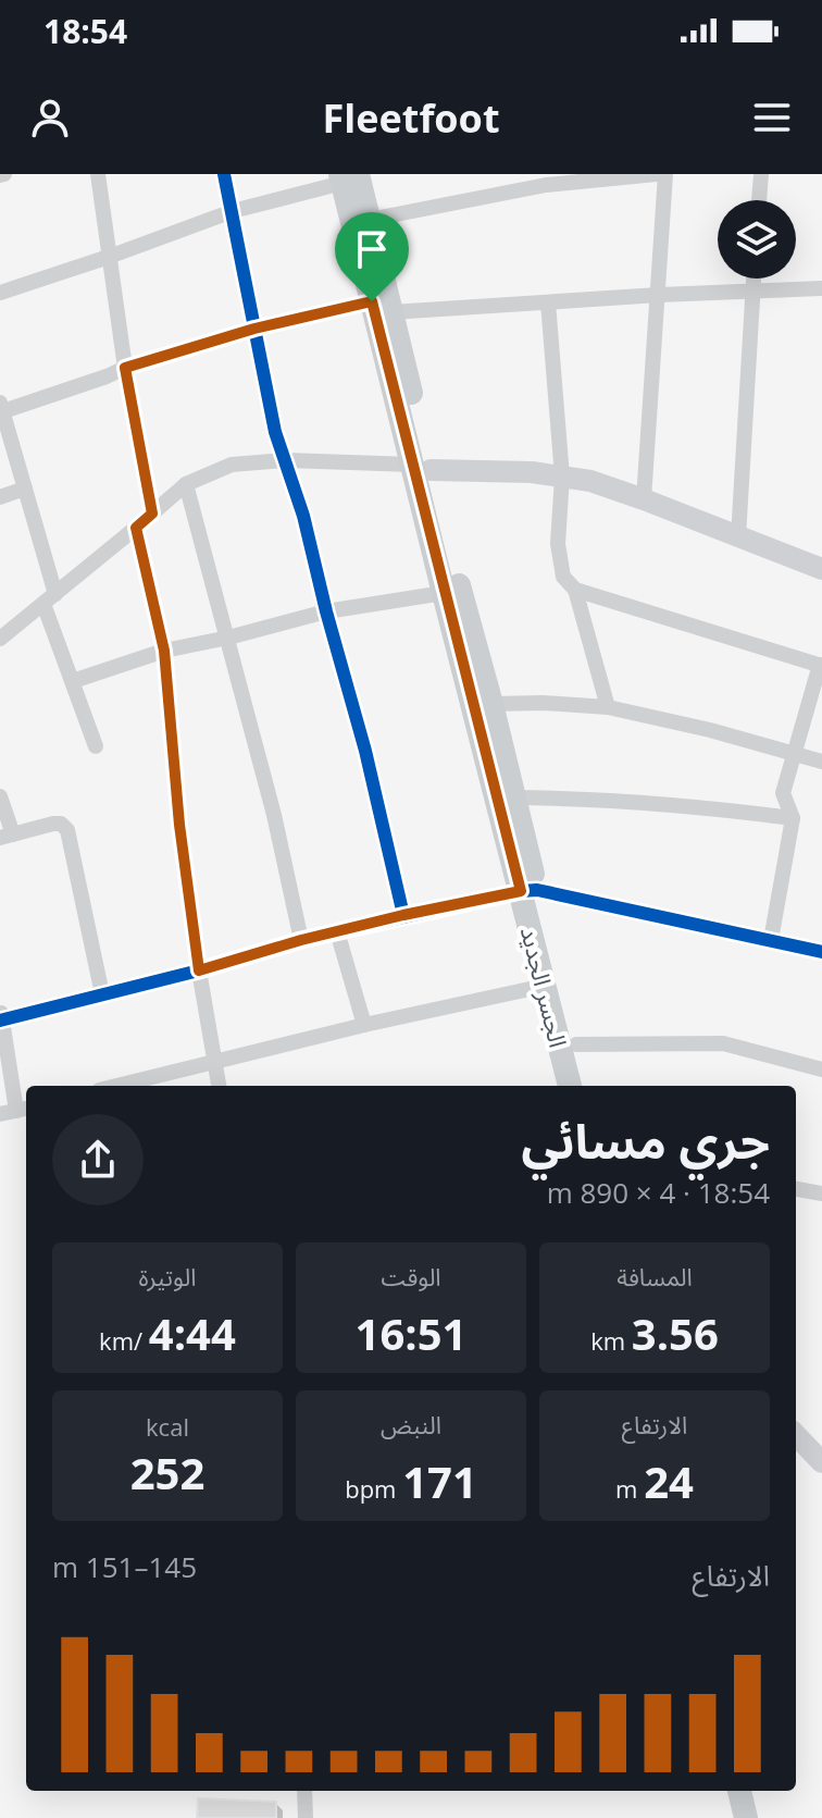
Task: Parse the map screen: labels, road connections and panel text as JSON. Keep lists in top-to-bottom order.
{
  "streets": {
    "main road": ["الجسر الجديد"]
  },
  "page": {
    "status": "18:54",
    "header": "Fleetfoot",
    "heading": ["جري مسائي", "18:54 · 4 × 890 m"],
    "stats": [
      ["المسافة", "3.56 km"],
      ["الوقت", "16:51"],
      ["الوتيرة", "4:44 /km"],
      ["الارتفاع", "24 m"],
      ["النبض", "171 bpm"],
      ["kcal", "252"]
    ],
    "chart": ["الارتفاع", "145–151 m"]
  }
}
